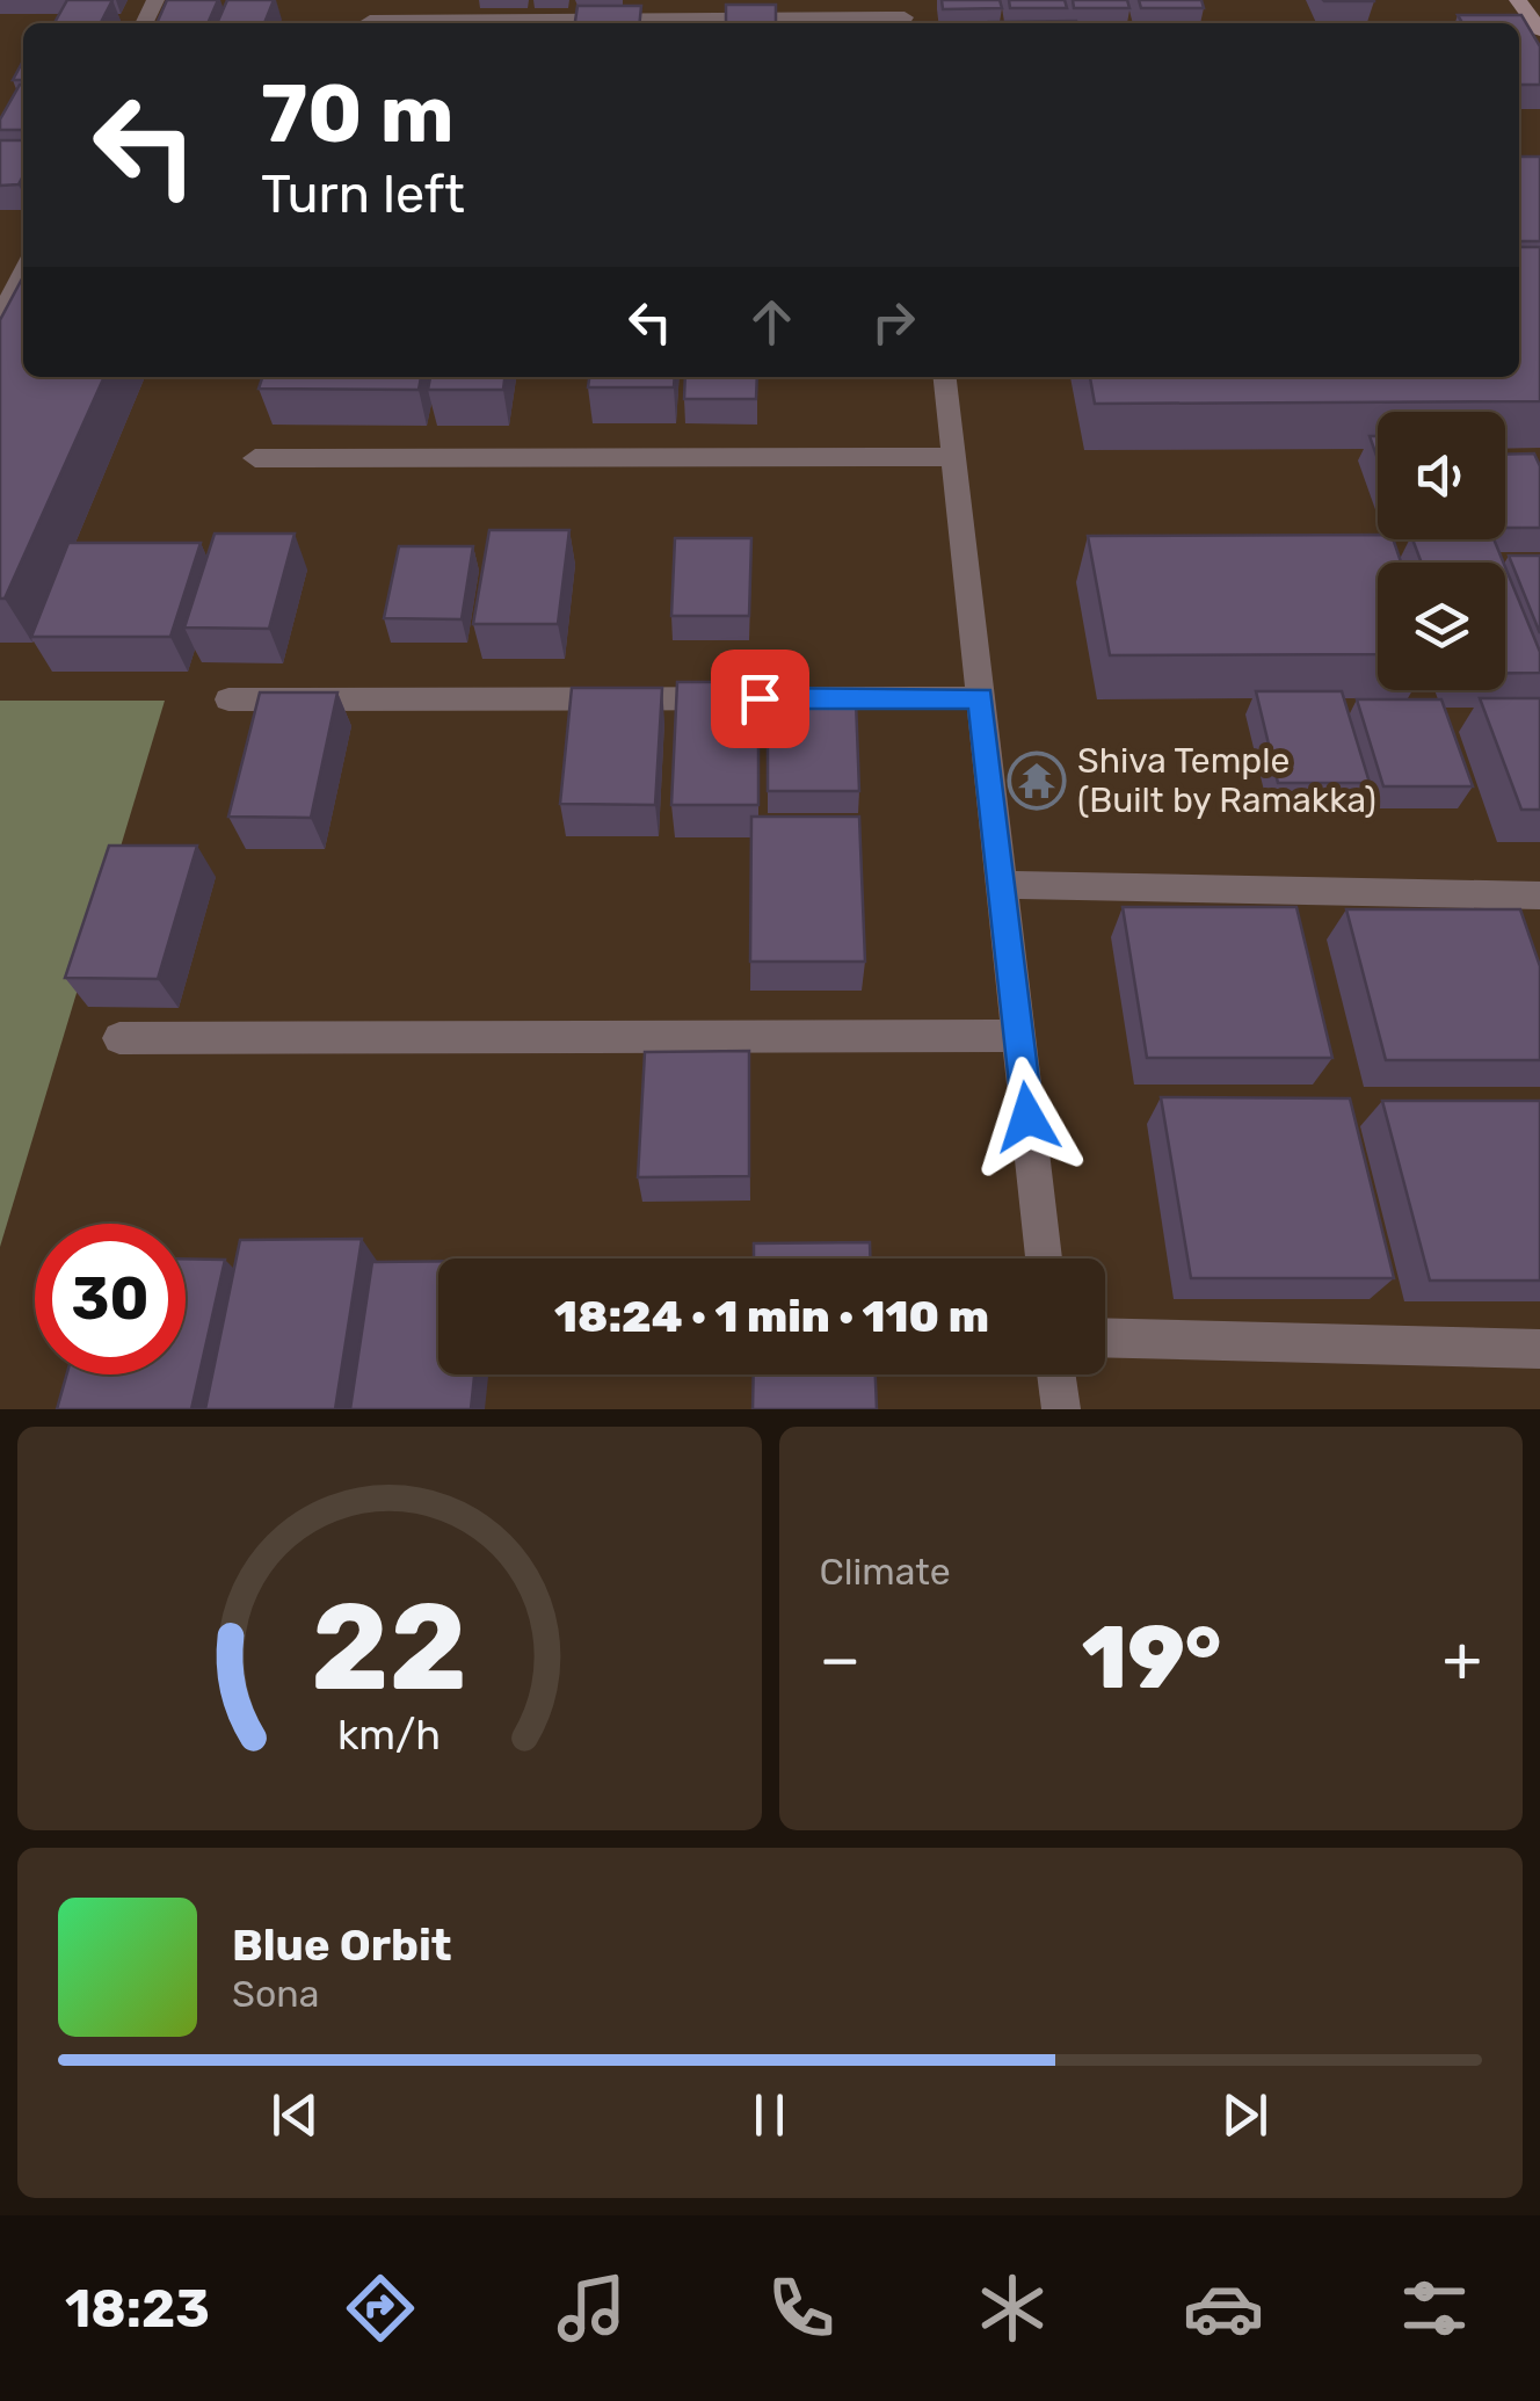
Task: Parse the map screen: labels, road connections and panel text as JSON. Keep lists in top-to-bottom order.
{
  "places": {
    "temple": ["Shiva Temple (Built by Ramakka)"]
  },
  "page": {
    "turn": ["70 m", "Turn left"],
    "limit": "30",
    "trip": "18:24 · 1 min · 110 m",
    "tile": "Climate",
    "heat": ["−", "19°", "+"],
    "song": ["Blue Orbit", "Sona"],
    "tabs": "18:23",
    "gauge": ["22", "km/h"]
  }
}
